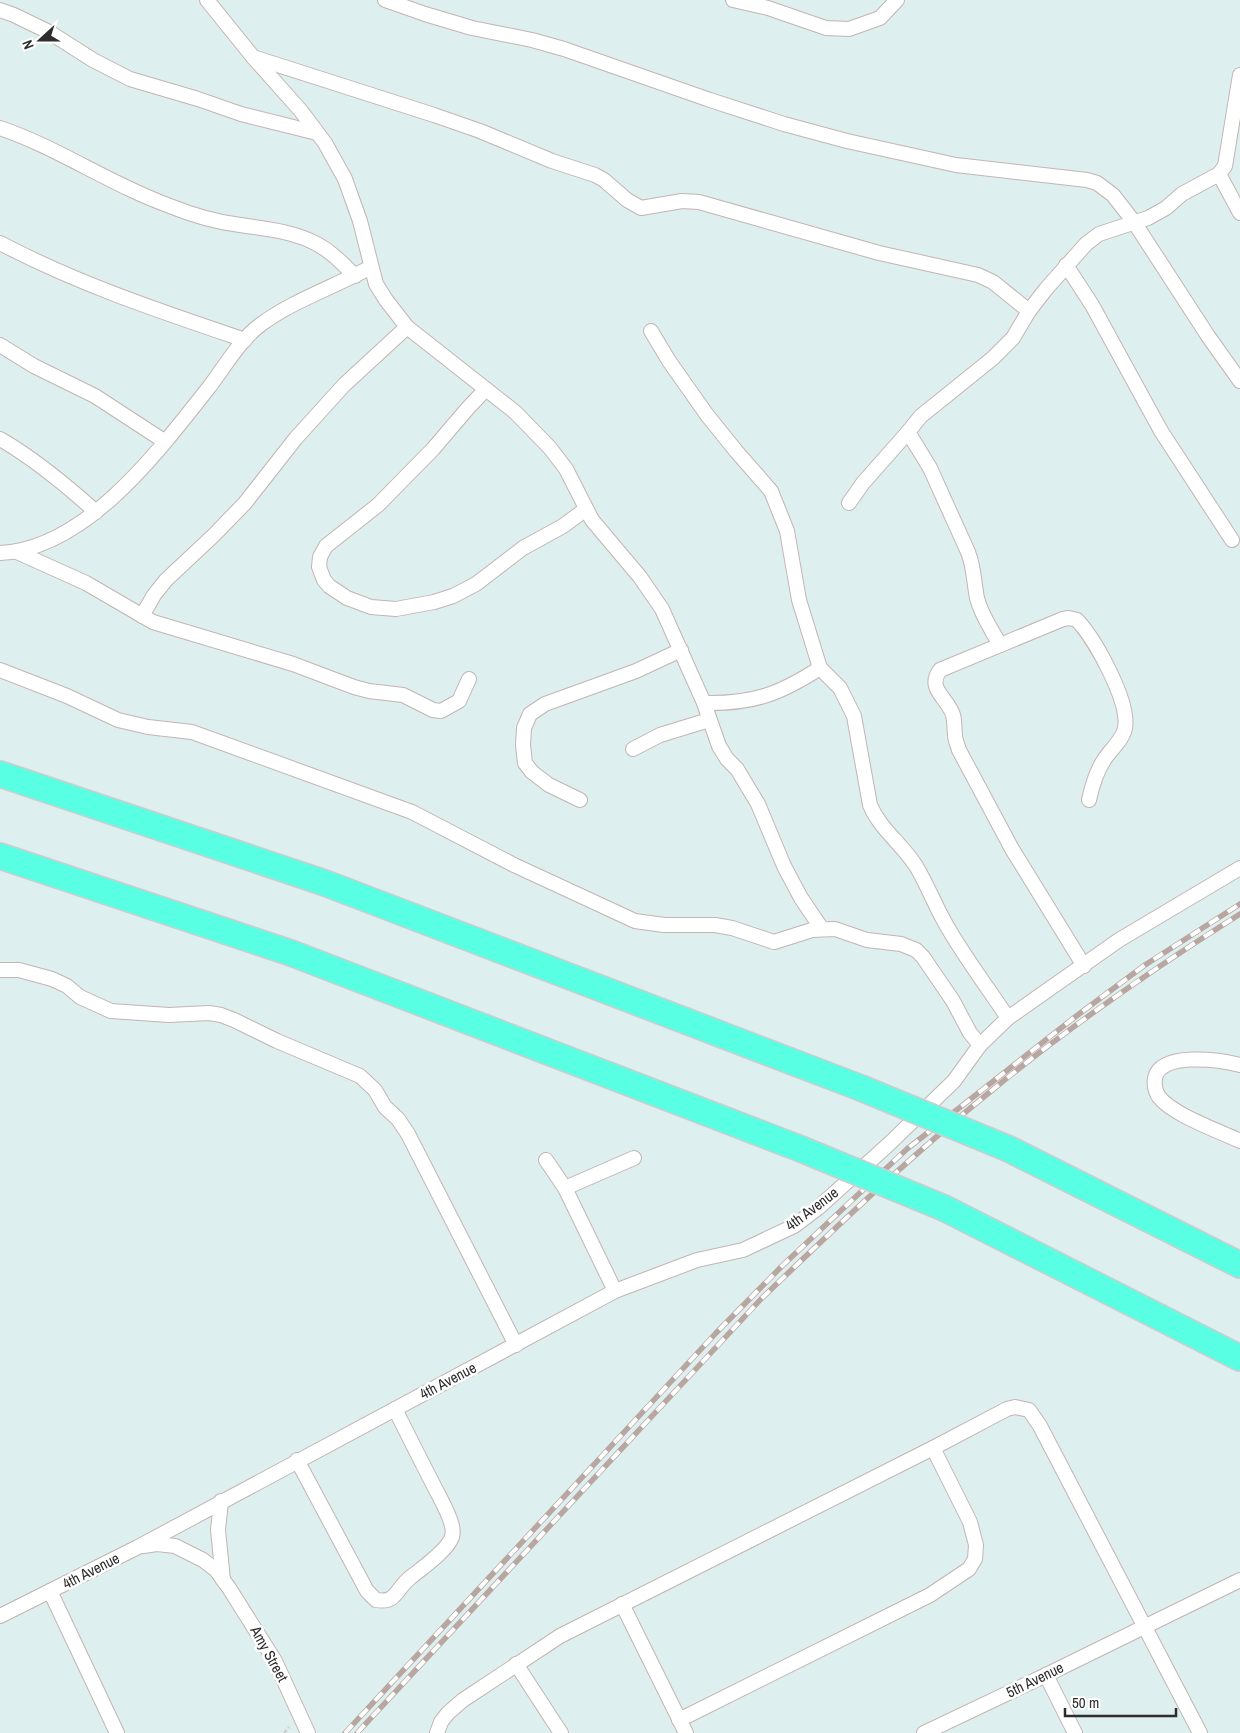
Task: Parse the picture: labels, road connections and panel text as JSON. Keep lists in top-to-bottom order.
{
  "streets": {
    "street": ["4th Avenue", "Amy Street", "5th Avenue"]
  },
  "crossings": [
    ["4th Avenue", "Amy Street"]
  ],
  "scale_bar": "50 m",
  "north": "left"
}
